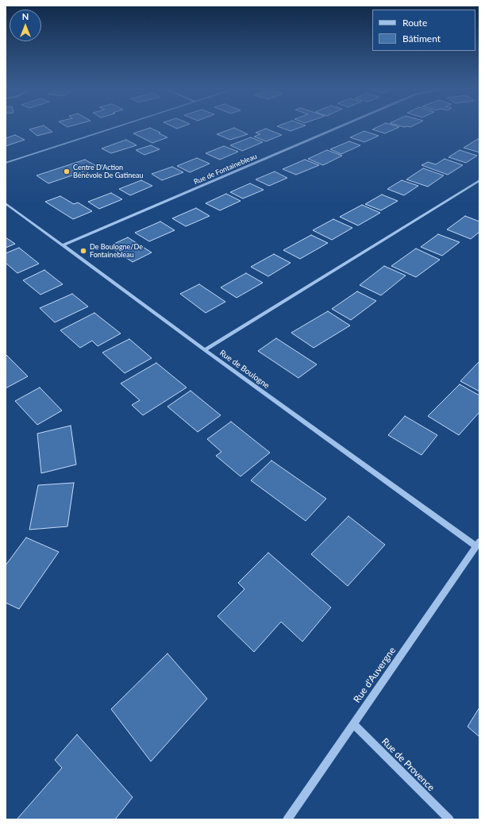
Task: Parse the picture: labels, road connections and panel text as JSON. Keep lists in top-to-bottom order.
{
  "streets": {
    "street": [
      "Rue de Fontainebleau",
      "Rue de Boulogne",
      "Rue d'Auvergne",
      "Rue de Provence"
    ]
  },
  "crossings": [
    ["Rue de Fontainebleau", "Rue de Boulogne"],
    ["Rue de Boulogne", "Rue d'Auvergne"],
    ["Rue d'Auvergne", "Rue de Provence"]
  ],
  "places": ["Centre D'Action Bénévole De Gatineau", "De Boulogne/De Fontainebleau"],
  "legend": ["Route", "Bâtiment"],
  "north": "top"
}
